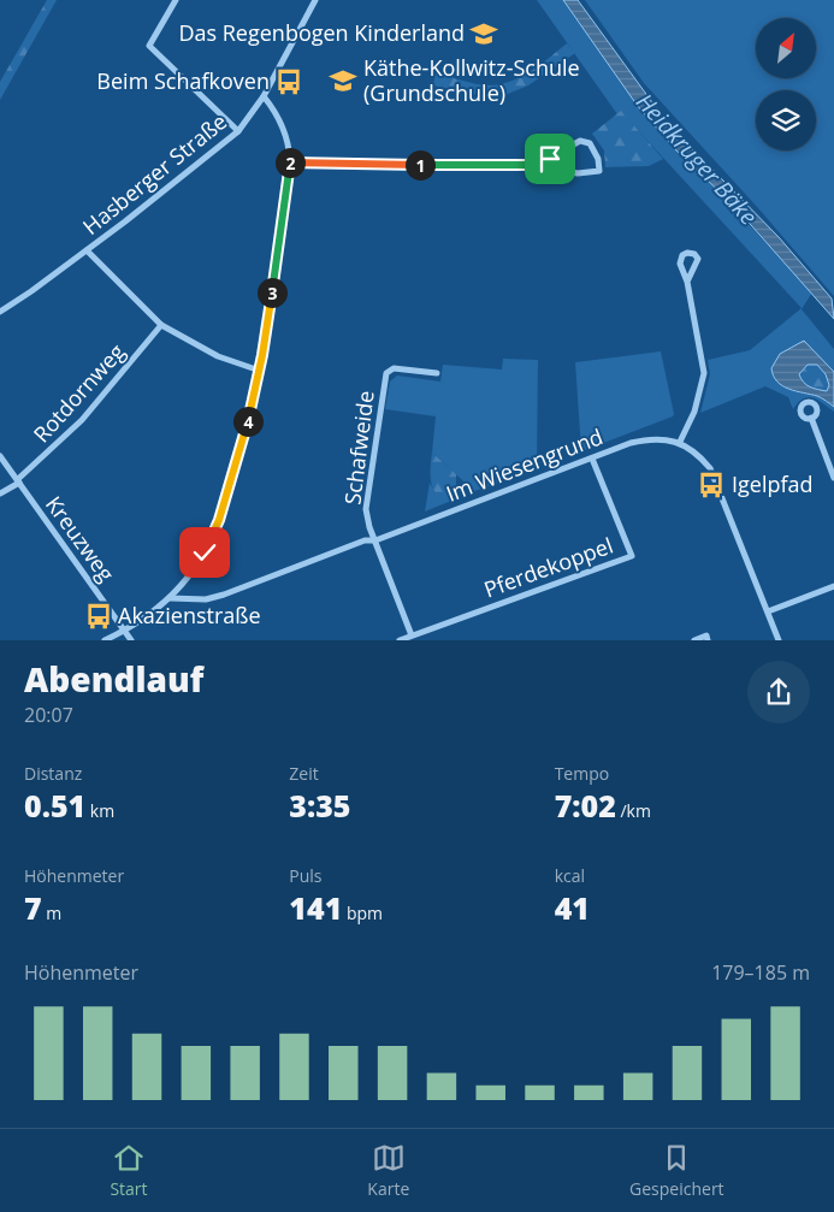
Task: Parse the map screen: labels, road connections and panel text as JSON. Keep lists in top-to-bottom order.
{
  "streets": {
    "street": [
      "Hasberger Straße",
      "Rotdornweg",
      "Schafweide",
      "Im Wiesengrund",
      "Kreuzweg",
      "Pferdekoppel"
    ]
  },
  "crossings": [
    ["Rotdornweg", "Kreuzweg"],
    ["Schafweide", "Im Wiesengrund"],
    ["Im Wiesengrund", "Pferdekoppel"]
  ],
  "water": ["Heidkruger Bäke"],
  "places": {
    "school or university": ["Das Regenbogen Kinderland", "Käthe-Kollwitz-Schule (Grundschule)"],
    "bus stop": ["Beim Schafkoven", "Igelpfad", "Akazienstraße"]
  },
  "north": "top right",
  "page": {
    "pins": [
      "2",
      "1",
      "3",
      "4"
    ],
    "heading": ["Abendlauf", "20:07"],
    "stats": [
      ["Distanz", "0.51 km"],
      ["Zeit", "3:35"],
      ["Tempo", "7:02 /km"],
      ["Höhenmeter", "7 m"],
      ["Puls", "141 bpm"],
      ["kcal", "41"]
    ],
    "chart": ["Höhenmeter", "179–185 m"],
    "tabs": ["Start", "Karte", "Gespeichert"]
  }
}
